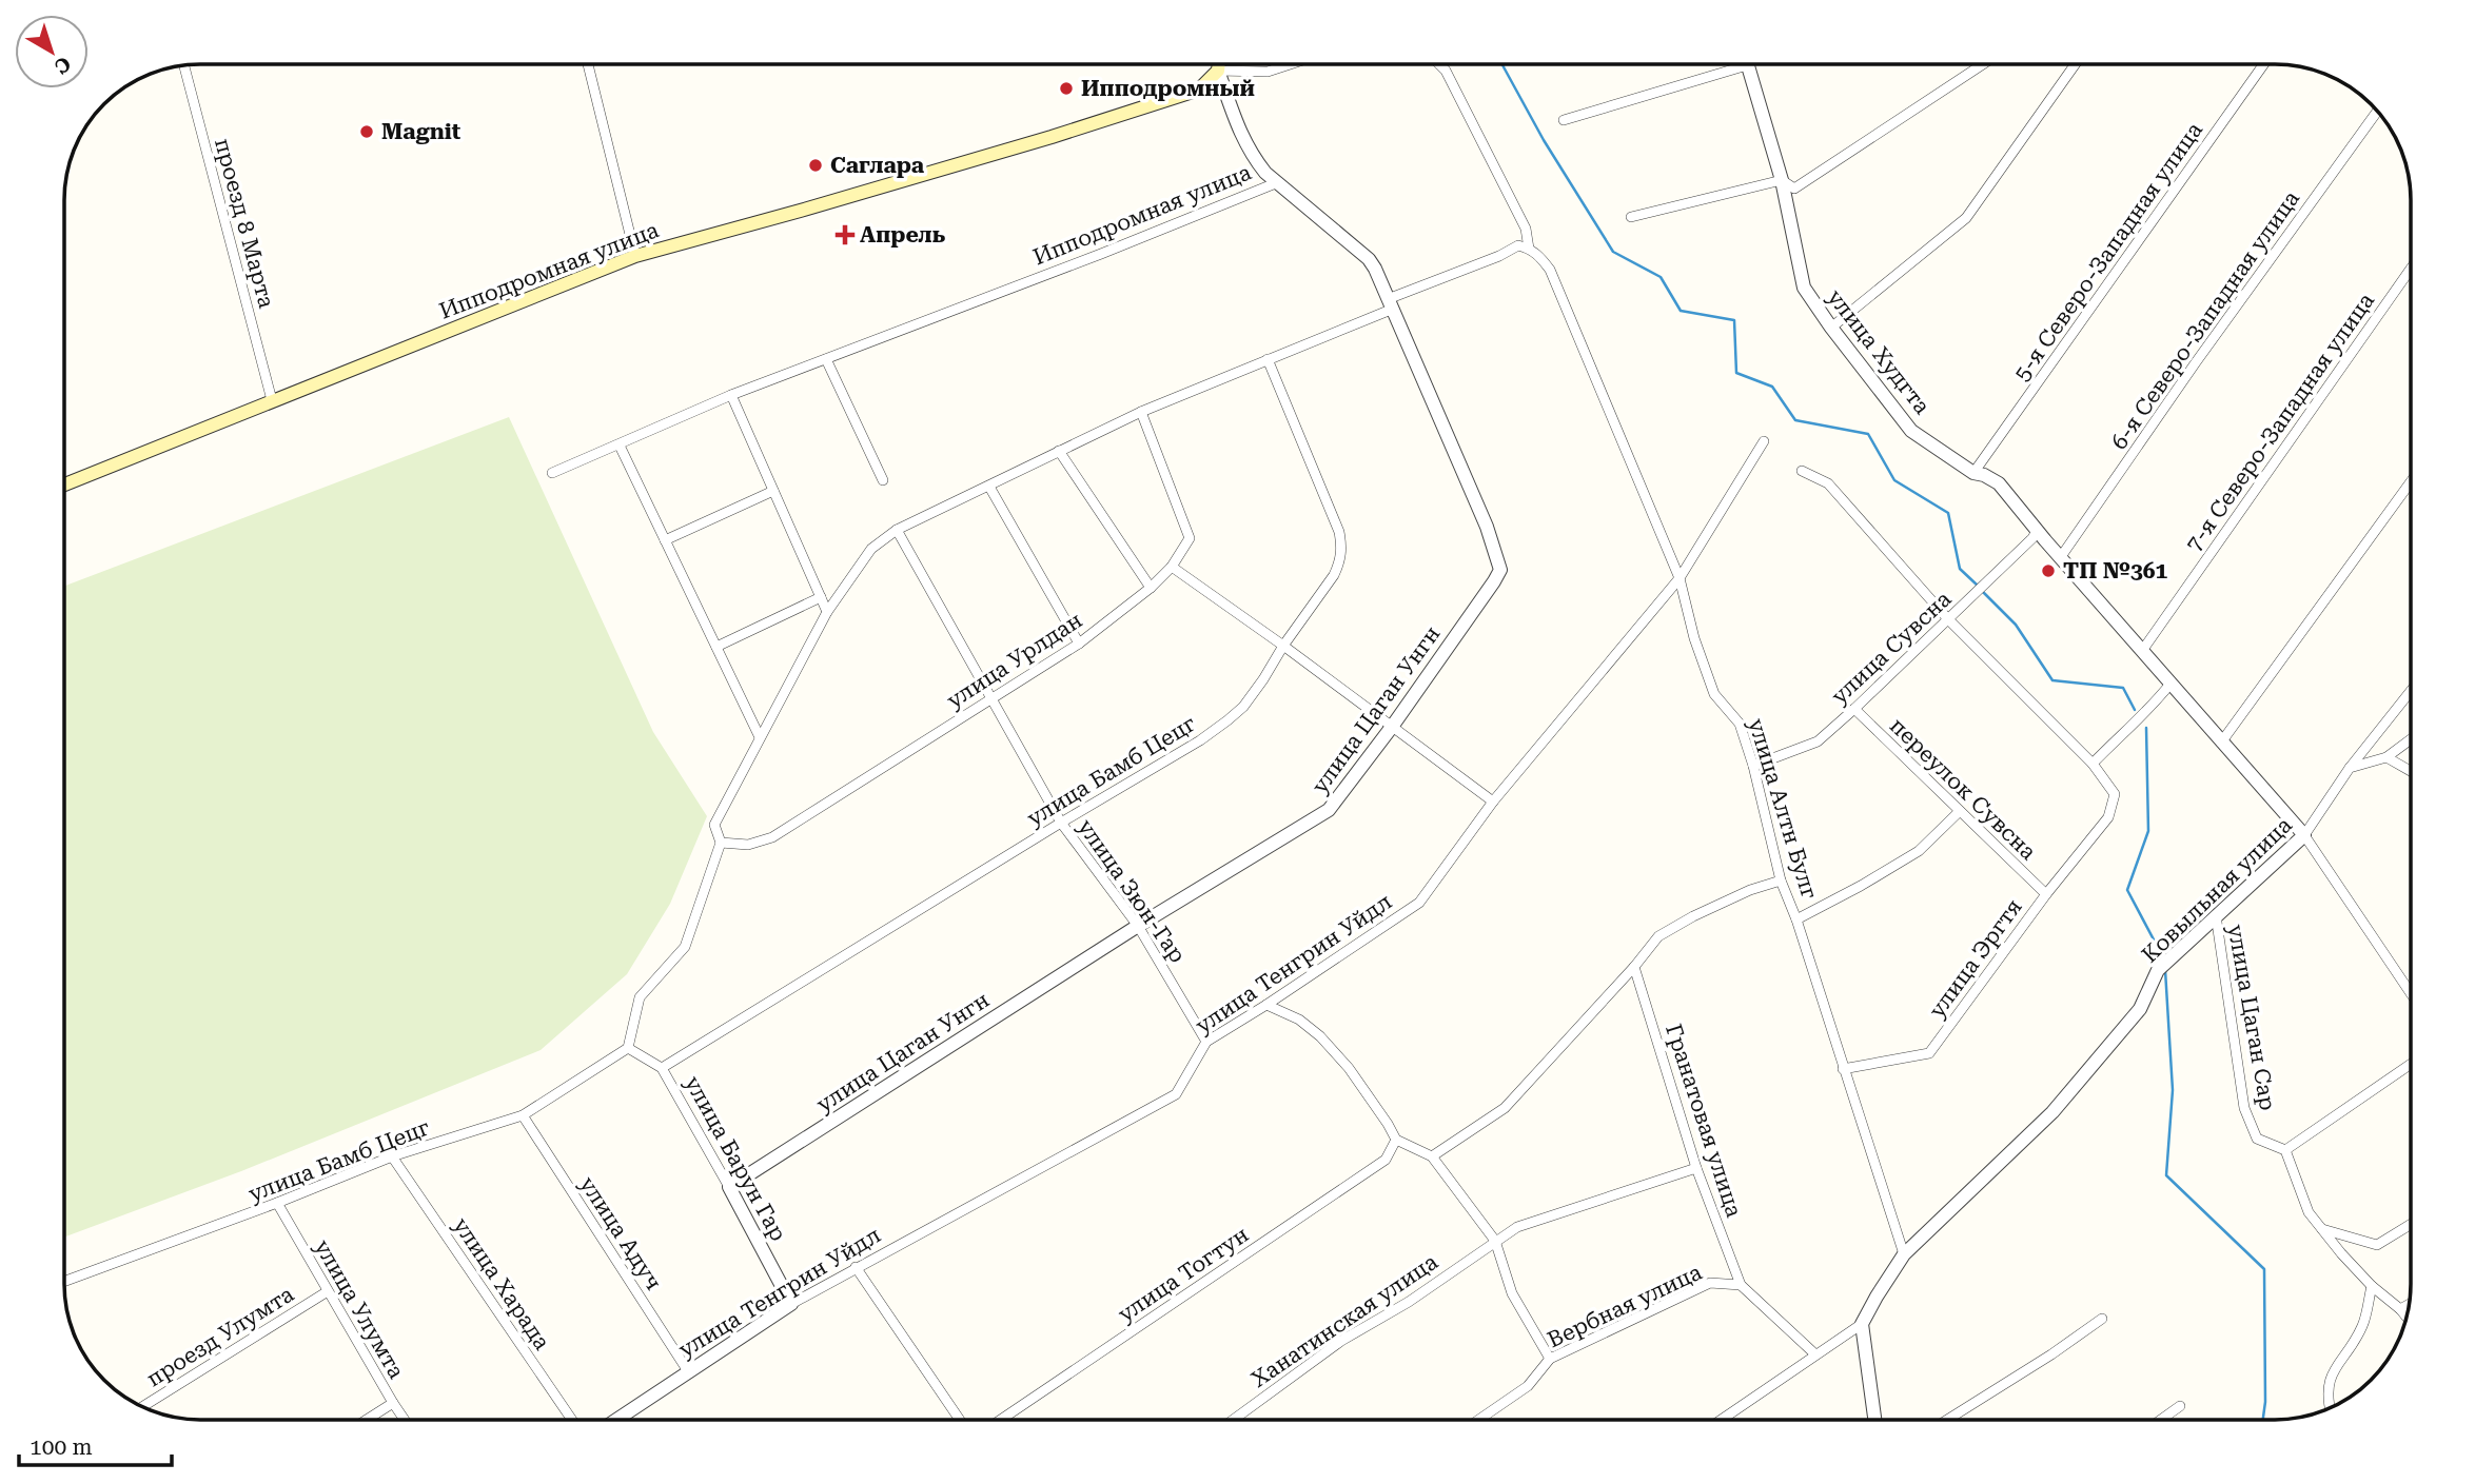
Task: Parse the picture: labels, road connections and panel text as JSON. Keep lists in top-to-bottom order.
{
  "streets": {
    "main road": ["Ипподромная улица"],
    "street": [
      "проезд 8 Марта",
      "5-я Северо-Западная улица",
      "6-я Северо-Западная улица",
      "улица Худгта",
      "7-я Северо-Западная улица",
      "улица Сувсна",
      "улица Урлдан",
      "улица Цаган Унгн",
      "улица Бамб Цецг",
      "переулок Сувсна",
      "улица Алтн Булг",
      "Ковыльная улица",
      "улица Зюн-Гар",
      "улица Эргтя",
      "улица Тенгрин Уйдл",
      "улица Цаган Сар",
      "Гранатовая улица",
      "улица Барун Гар",
      "улица Адуч",
      "улица Тогтун",
      "улица Харада",
      "Вербная улица",
      "улица Улумта",
      "Ханатинская улица",
      "проезд Улумта"
    ]
  },
  "crossings": [
    ["Ипподромная улица", "проезд 8 Марта"],
    ["Ипподромная улица", "улица Цаган Унгн"],
    ["5-я Северо-Западная улица", "улица Худгта"],
    ["6-я Северо-Западная улица", "улица Худгта"],
    ["улица Худгта", "7-я Северо-Западная улица"],
    ["улица Худгта", "улица Сувсна"],
    ["улица Худгта", "Ковыльная улица"],
    ["улица Сувсна", "переулок Сувсна"],
    ["улица Сувсна", "улица Алтн Булг"],
    ["улица Урлдан", "улица Зюн-Гар"],
    ["улица Цаган Унгн", "улица Зюн-Гар"],
    ["улица Цаган Унгн", "улица Барун Гар"],
    ["улица Бамб Цецг", "улица Зюн-Гар"],
    ["улица Бамб Цецг", "улица Барун Гар"],
    ["улица Бамб Цецг", "улица Адуч"],
    ["улица Бамб Цецг", "улица Харада"],
    ["улица Бамб Цецг", "улица Улумта"],
    ["переулок Сувсна", "улица Эргтя"],
    ["улица Алтн Булг", "Ковыльная улица"],
    ["улица Алтн Булг", "улица Эргтя"],
    ["улица Алтн Булг", "улица Тенгрин Уйдл"],
    ["Ковыльная улица", "улица Цаган Сар"],
    ["улица Зюн-Гар", "улица Тенгрин Уйдл"],
    ["улица Тенгрин Уйдл", "улица Барун Гар"],
    ["улица Тенгрин Уйдл", "улица Адуч"],
    ["Гранатовая улица", "Вербная улица"],
    ["Гранатовая улица", "Ханатинская улица"],
    ["улица Улумта", "проезд Улумта"]
  ],
  "places": {
    "other": [
      "Ипподромный",
      "Magnit",
      "Саглара",
      "ТП №361"
    ],
    "health": ["Апрель"]
  },
  "scale_bar": "100 m",
  "north": "bottom right"
}
